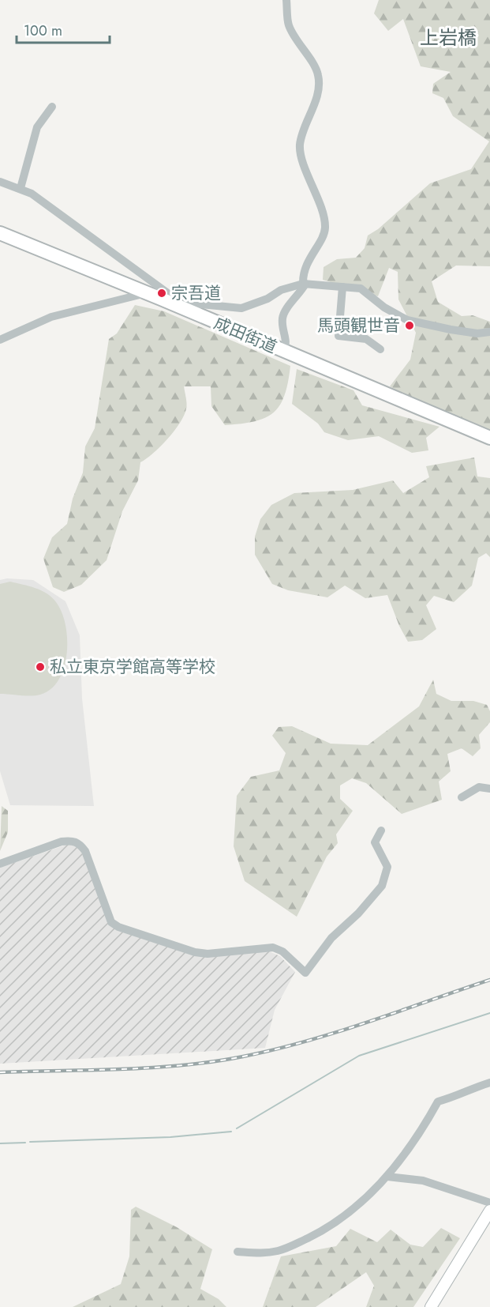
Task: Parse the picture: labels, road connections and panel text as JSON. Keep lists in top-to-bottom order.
{
  "streets": {
    "highway": ["成田街道"]
  },
  "districts": ["上岩橋"],
  "places": ["宗吾道", "馬頭観世音", "私立東京学館高等学校"],
  "scale_bar": "100 m"
}
